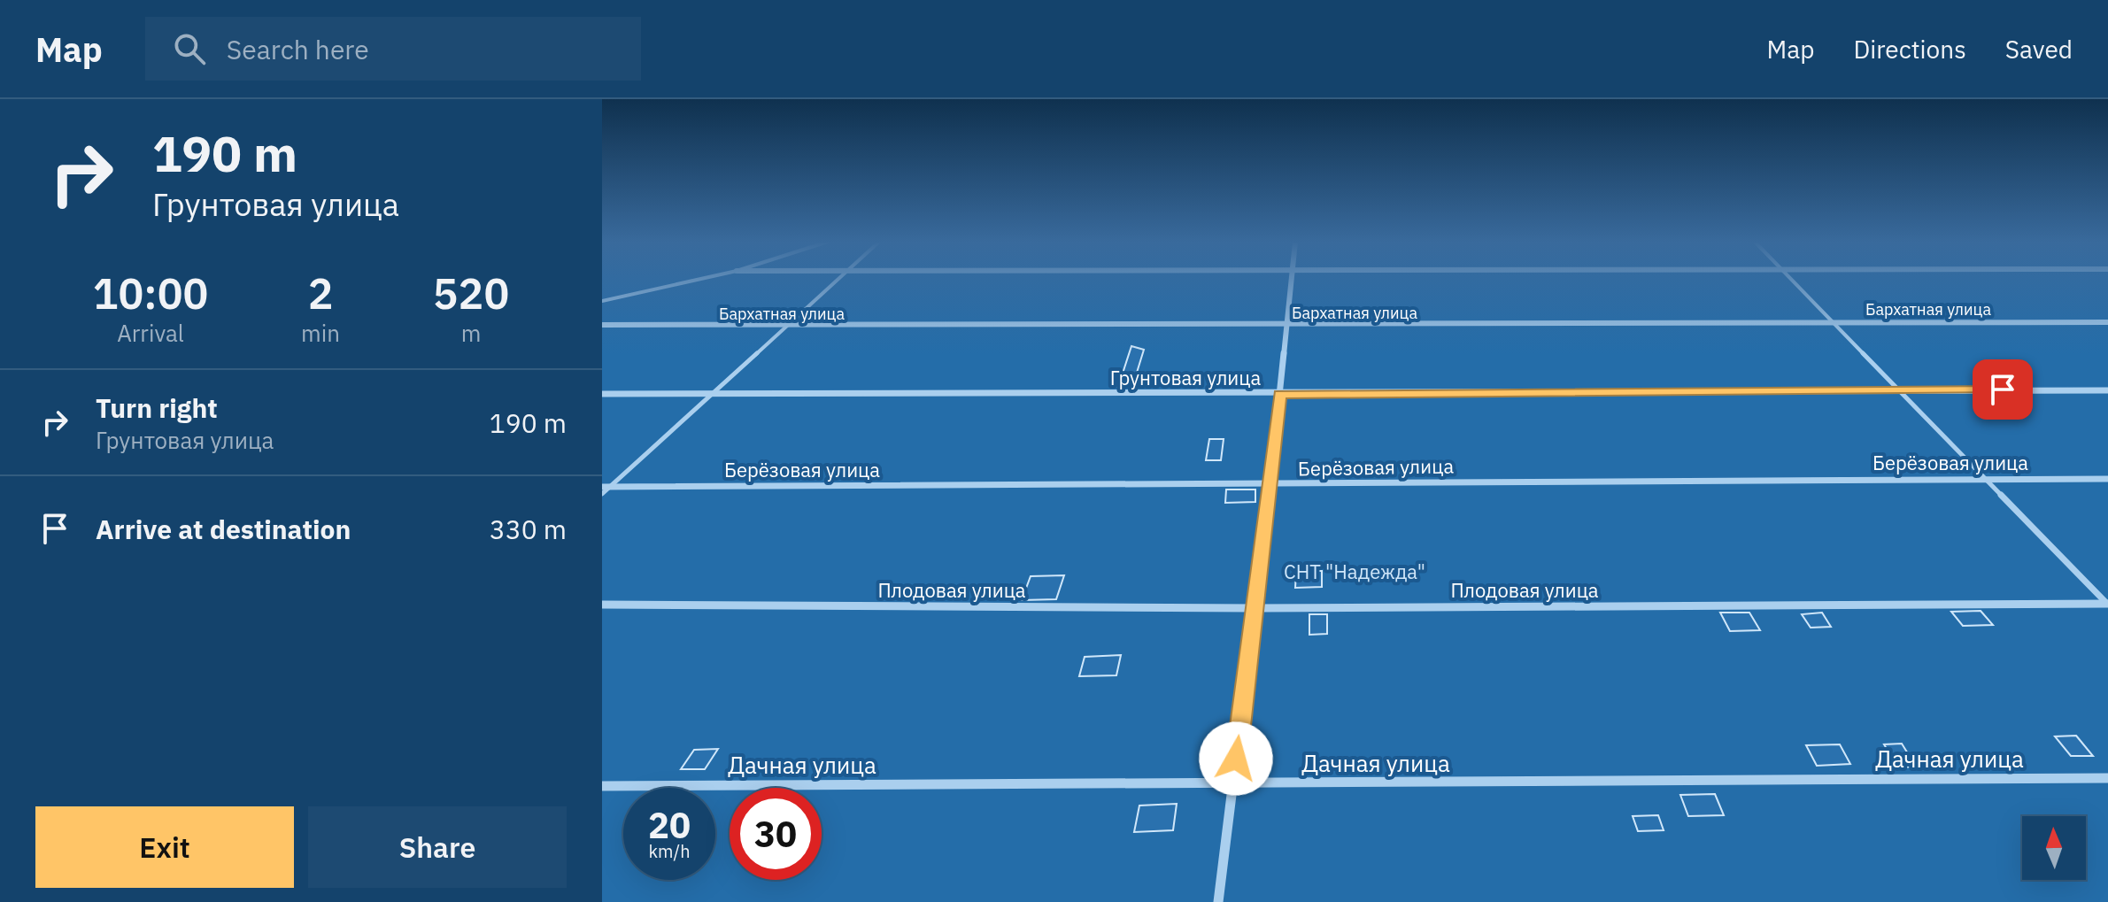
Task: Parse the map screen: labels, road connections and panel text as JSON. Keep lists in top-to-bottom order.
{
  "streets": {
    "street": [
      "Бархатная улица",
      "Грунтовая улица",
      "Берёзовая улица",
      "Плодовая улица",
      "Дачная улица"
    ]
  },
  "parks": ["СНТ \"Надежда\""],
  "north": "top",
  "page": {
    "header": "Map",
    "search": "Search here",
    "nav": ["Map", "Directions", "Saved"],
    "turn": ["190 m", "Грунтовая улица"],
    "eta": [
      "10:00",
      "Arrival",
      "2",
      "min",
      "520",
      "m"
    ],
    "list": [
      {
        "name": "Turn right",
        "note": "Грунтовая улица",
        "value": "190 m"
      },
      {
        "name": "Arrive at destination",
        "value": "330 m"
      }
    ],
    "speed": "20 km/h",
    "limit": "30",
    "buttons": ["Exit", "Share"]
  }
}
